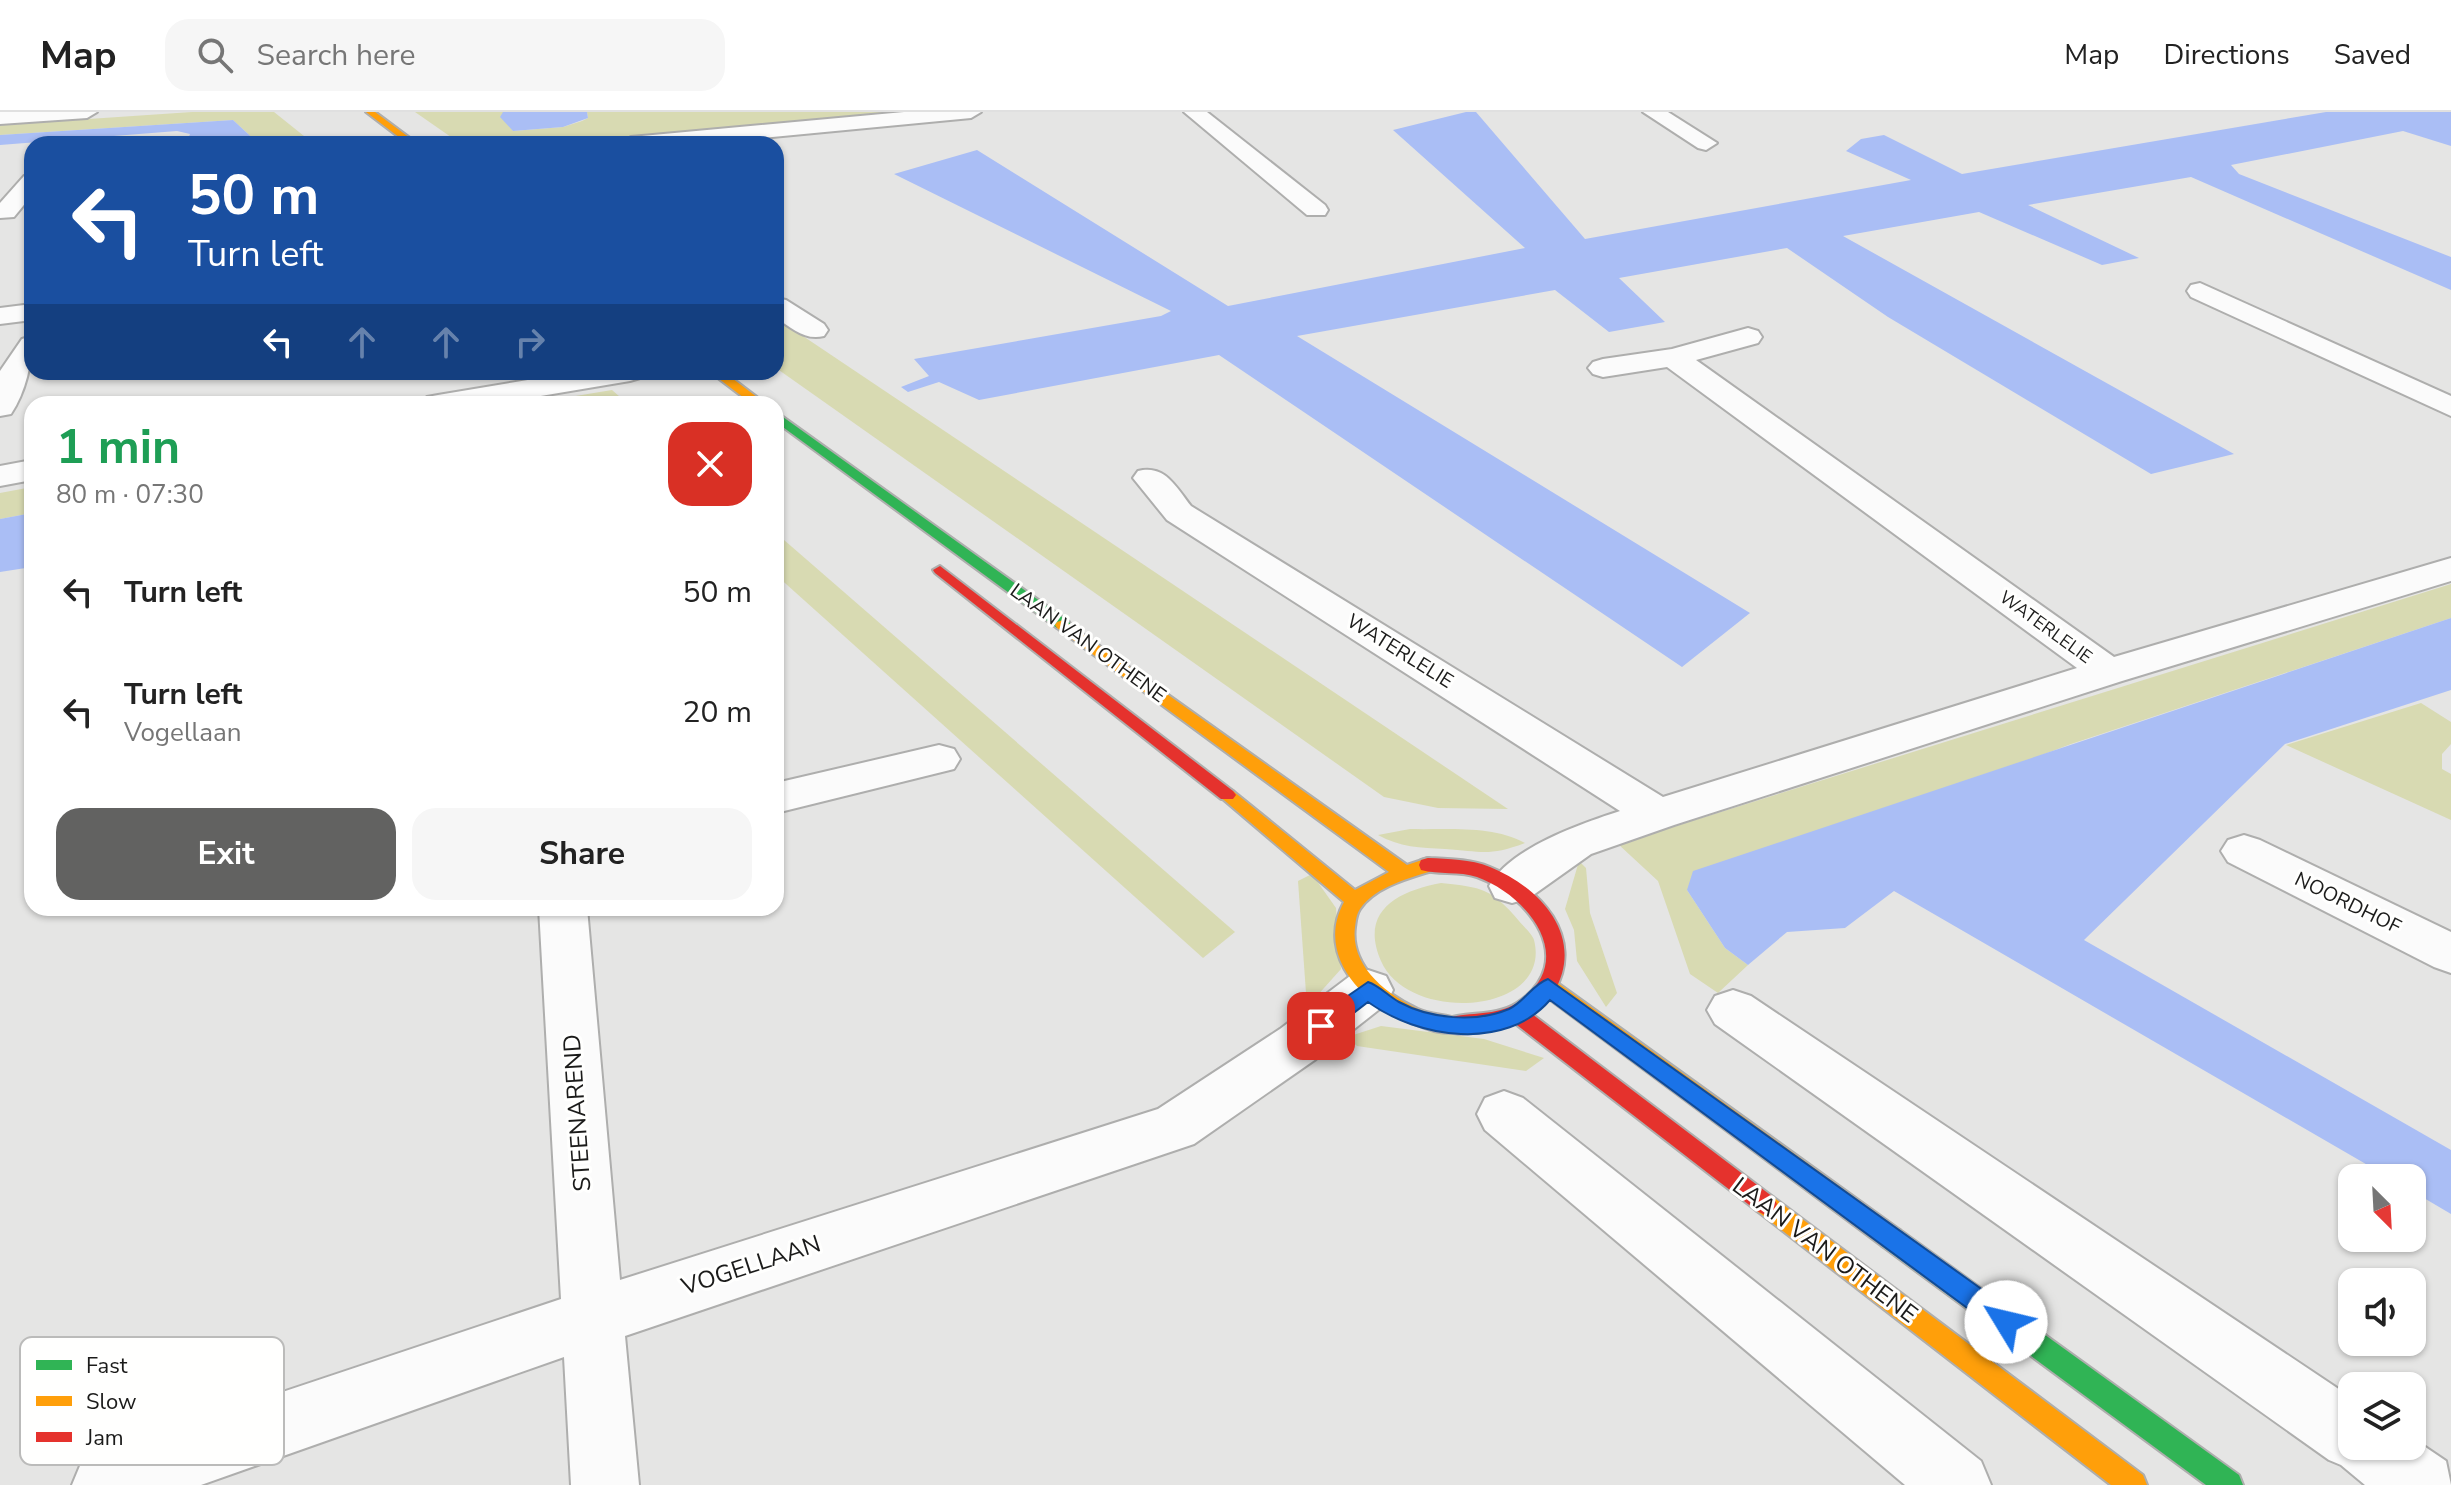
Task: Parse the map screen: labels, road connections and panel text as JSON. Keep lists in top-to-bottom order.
{
  "streets": {
    "street": [
      "WATERLELIE",
      "LAAN VAN OTHENE",
      "NOORDHOF",
      "STEENAREND",
      "VOGELLAAN"
    ]
  },
  "crossings": [
    ["WATERLELIE", "LAAN VAN OTHENE"],
    ["WATERLELIE", "VOGELLAAN"],
    ["LAAN VAN OTHENE", "VOGELLAAN"],
    ["STEENAREND", "VOGELLAAN"]
  ],
  "legend": ["Fast", "Slow", "Jam"],
  "north": "bottom right",
  "page": {
    "header": "Map",
    "search": "Search here",
    "nav": ["Map", "Directions", "Saved"],
    "turn": ["50 m", "Turn left"],
    "heading": ["1 min", "80 m · 07:30"],
    "list": [
      {
        "name": "Turn left",
        "value": "50 m"
      },
      {
        "name": "Turn left",
        "note": "Vogellaan",
        "value": "20 m"
      }
    ],
    "buttons": ["Exit", "Share"]
  }
}
